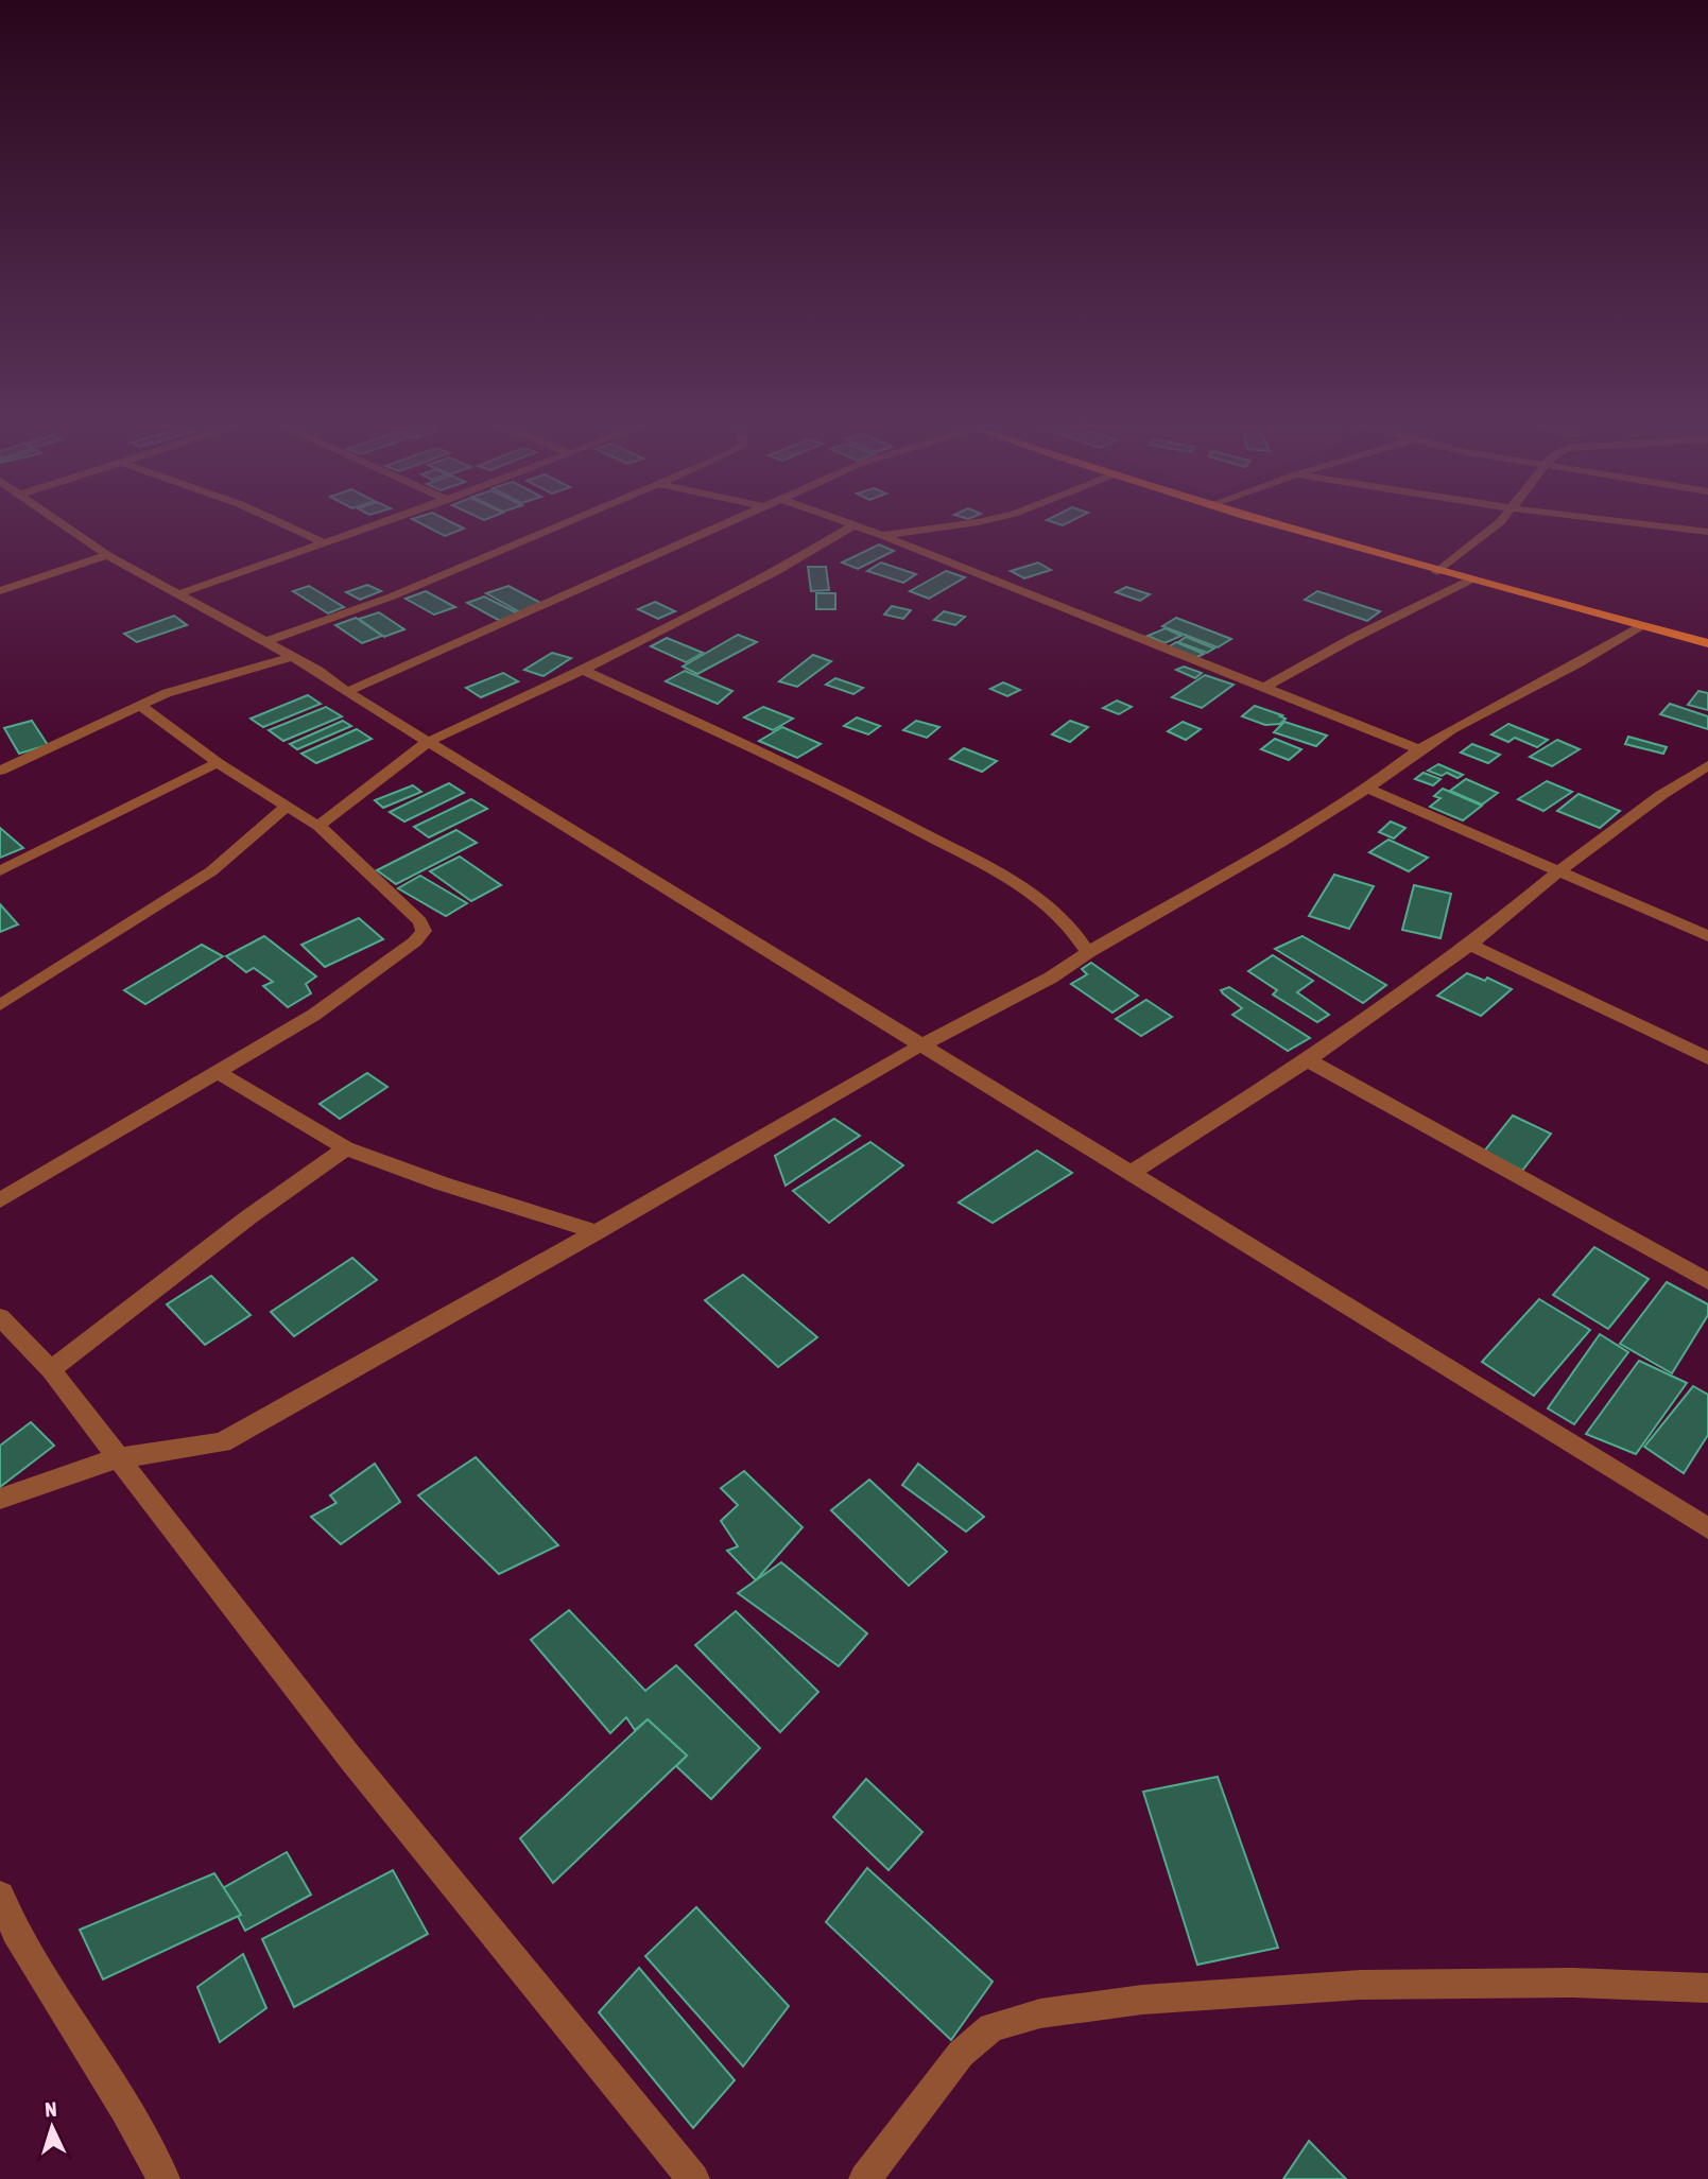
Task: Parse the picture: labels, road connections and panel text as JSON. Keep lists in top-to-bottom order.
{
  "north": "top"
}
